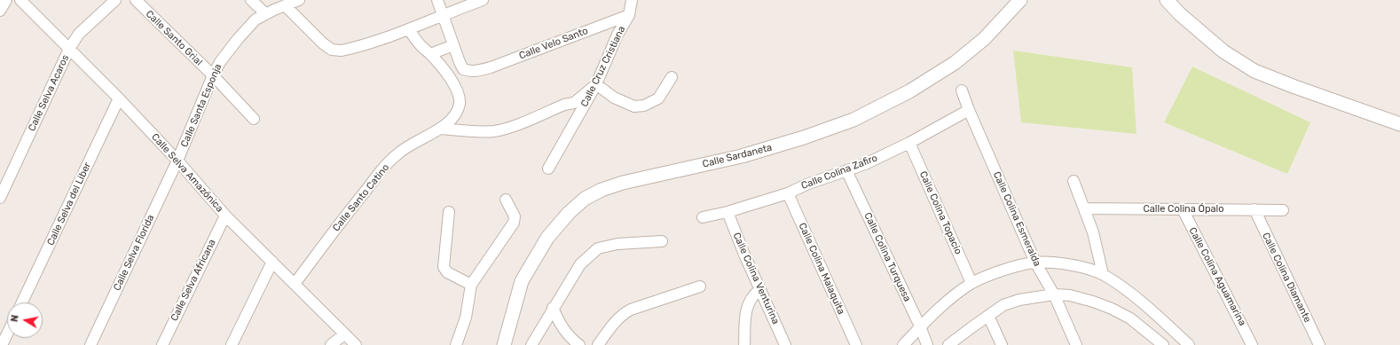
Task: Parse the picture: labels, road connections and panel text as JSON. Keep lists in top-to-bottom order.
{
  "streets": {
    "street": [
      "Calle Santo Grial",
      "Calle Velo Santo",
      "Calle Cruz Cristiana",
      "Calle Selva Acaros",
      "Calle Santa Esponja",
      "Calle Sardaneta",
      "Calle Colina Zafiro",
      "Calle Selva Amazónica",
      "Calle Santo Catino",
      "Calle Selva del Liber",
      "Calle Colina Ópalo",
      "Calle Colina Topacio",
      "Calle Colina Esmeralda",
      "Calle Selva Florida",
      "Calle Colina Turquesa",
      "Calle Colina Malaquita",
      "Calle Colina Aguamarina",
      "Calle Colina Diamante",
      "Calle Colina Venturina",
      "Calle Selva Africana"
    ]
  },
  "crossings": [
    ["Calle Santo Grial", "Calle Santa Esponja"],
    ["Calle Velo Santo", "Calle Cruz Cristiana"],
    ["Calle Selva Acaros", "Calle Selva Amazónica"],
    ["Calle Santa Esponja", "Calle Selva Amazónica"],
    ["Calle Santa Esponja", "Calle Selva Florida"],
    ["Calle Colina Zafiro", "Calle Colina Topacio"],
    ["Calle Colina Zafiro", "Calle Colina Esmeralda"],
    ["Calle Colina Zafiro", "Calle Colina Turquesa"],
    ["Calle Colina Zafiro", "Calle Colina Malaquita"],
    ["Calle Colina Zafiro", "Calle Colina Venturina"],
    ["Calle Selva Amazónica", "Calle Santo Catino"],
    ["Calle Selva Amazónica", "Calle Selva del Liber"],
    ["Calle Selva Amazónica", "Calle Selva Florida"],
    ["Calle Selva Amazónica", "Calle Selva Africana"],
    ["Calle Colina Ópalo", "Calle Colina Aguamarina"],
    ["Calle Colina Ópalo", "Calle Colina Diamante"]
  ],
  "north": "left"
}
